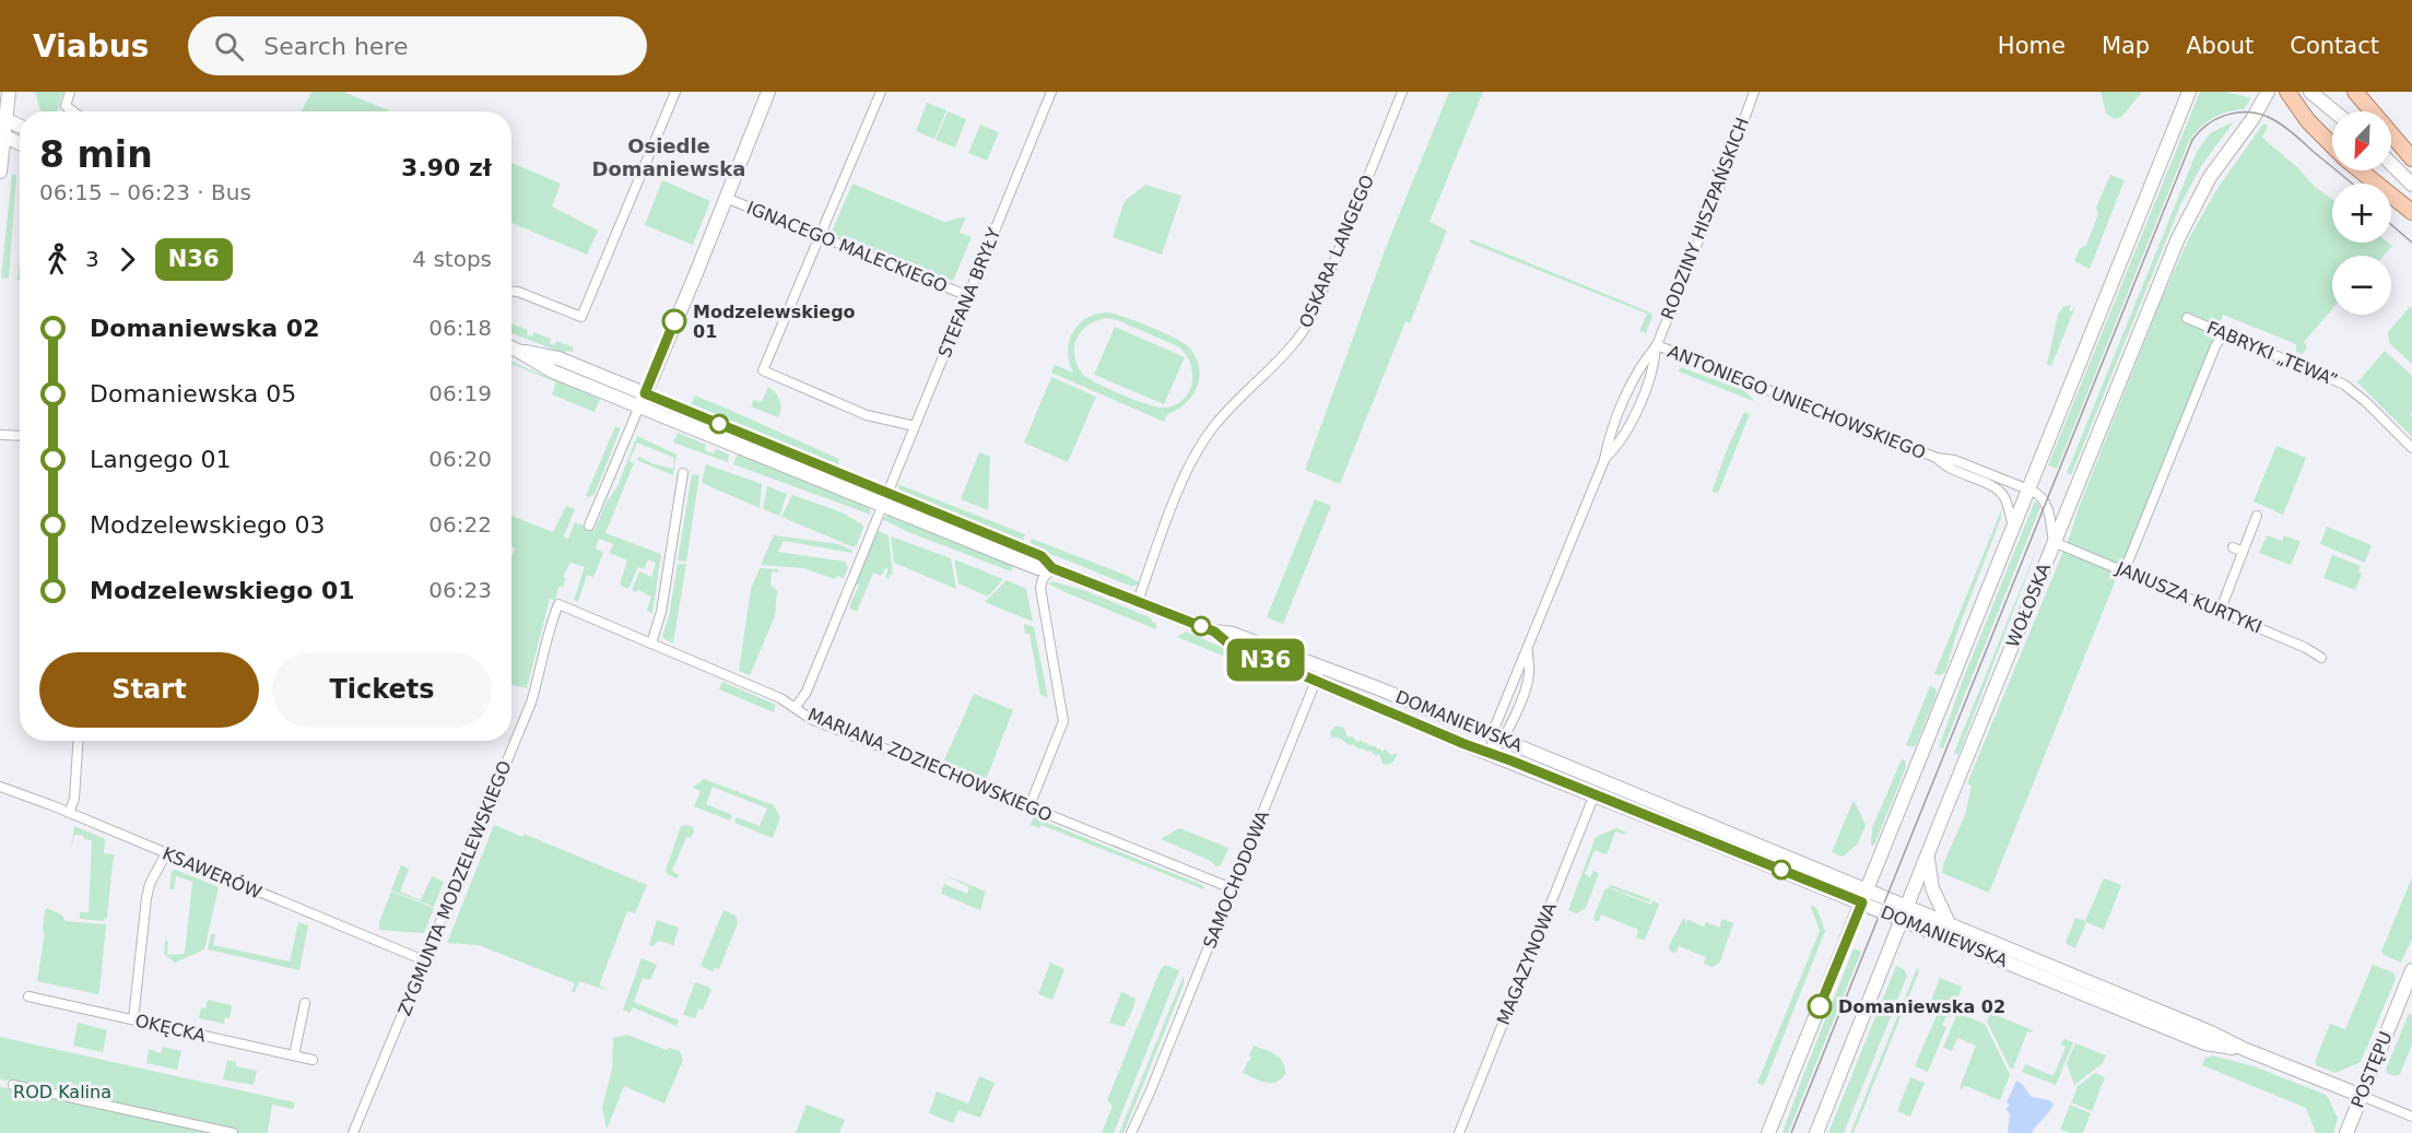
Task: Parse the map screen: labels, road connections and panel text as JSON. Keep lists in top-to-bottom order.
{
  "streets": {
    "street": [
      "RODZINY HISZPAŃSKICH",
      "IGNACEGO MALECKIEGO",
      "OSKARA LANGEGO",
      "STEFANA BRYŁY",
      "FABRYKI „TEWA”",
      "ANTONIEGO UNIECHOWSKIEGO",
      "JANUSZA KURTYKI",
      "WOŁOSKA",
      "DOMANIEWSKA",
      "MARIANA ZDZIECHOWSKIEGO",
      "KSAWERÓW",
      "SAMOCHODOWA",
      "ZYGMUNTA MODZELEWSKIEGO",
      "MAGAZYNOWA",
      "OKĘCKA",
      "POSTĘPU"
    ]
  },
  "crossings": [
    ["RODZINY HISZPAŃSKICH", "ANTONIEGO UNIECHOWSKIEGO"],
    ["RODZINY HISZPAŃSKICH", "DOMANIEWSKA"],
    ["IGNACEGO MALECKIEGO", "STEFANA BRYŁY"],
    ["OSKARA LANGEGO", "DOMANIEWSKA"],
    ["STEFANA BRYŁY", "DOMANIEWSKA"],
    ["STEFANA BRYŁY", "MARIANA ZDZIECHOWSKIEGO"],
    ["JANUSZA KURTYKI", "WOŁOSKA"],
    ["WOŁOSKA", "DOMANIEWSKA"],
    ["DOMANIEWSKA", "SAMOCHODOWA"],
    ["DOMANIEWSKA", "MAGAZYNOWA"],
    ["DOMANIEWSKA", "POSTĘPU"],
    ["MARIANA ZDZIECHOWSKIEGO", "SAMOCHODOWA"],
    ["MARIANA ZDZIECHOWSKIEGO", "ZYGMUNTA MODZELEWSKIEGO"],
    ["KSAWERÓW", "ZYGMUNTA MODZELEWSKIEGO"]
  ],
  "districts": ["Osiedle Domaniewska"],
  "parks": ["ROD Kalina"],
  "places": ["Modzelewskiego 01", "Domaniewska 02"],
  "lines": ["bus line N36"],
  "north": "bottom left",
  "page": {
    "header": "Viabus",
    "search": "Search here",
    "nav": [
      "Home",
      "Map",
      "About",
      "Contact"
    ],
    "on_map": "N36",
    "map_buttons": ["+", "−"],
    "heading": ["8 min", "06:15 – 06:23 · Bus", "3.90 zł"],
    "legs": ["3", "N36", "4 stops"],
    "list": [
      {
        "name": "Domaniewska 02",
        "value": "06:18"
      },
      {
        "name": "Domaniewska 05",
        "value": "06:19"
      },
      {
        "name": "Langego 01",
        "value": "06:20"
      },
      {
        "name": "Modzelewskiego 03",
        "value": "06:22"
      },
      {
        "name": "Modzelewskiego 01",
        "value": "06:23"
      }
    ],
    "buttons": ["Start", "Tickets"]
  }
}
